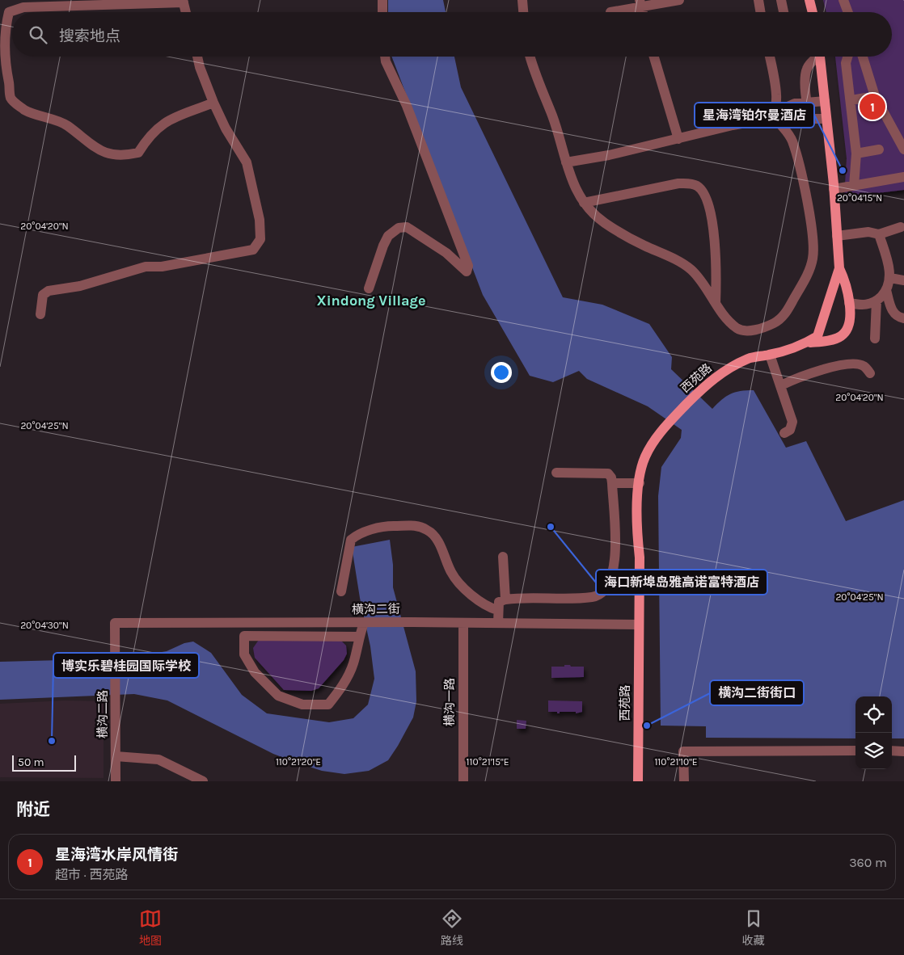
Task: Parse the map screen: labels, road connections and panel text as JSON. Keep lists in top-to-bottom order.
{
  "streets": {
    "main road": ["西苑路"],
    "street": ["横沟二街", "横沟一路", "横沟二路"]
  },
  "crossings": [
    ["西苑路", "横沟二街"],
    ["横沟二街", "横沟一路"],
    ["横沟二街", "横沟二路"]
  ],
  "districts": ["Xindong Village"],
  "places": [
    "星海湾铂尔曼酒店",
    "海口新埠岛雅高诺富特酒店",
    "横沟二街街口",
    "博实乐碧桂园国际学校"
  ],
  "scale_bar": "50 m",
  "page": {
    "search": "搜索地点",
    "pins": "1",
    "scale": "50 m",
    "heading": "附近",
    "list": [
      {
        "mark": "1",
        "name": "星海湾水岸风情街",
        "note": "超市 · 西苑路",
        "value": "360 m"
      }
    ],
    "nav": ["地图", "路线", "收藏"]
  },
  "coordinates": [
    "20°04'15\"N",
    "20°04'20\"N",
    "20°04'25\"N",
    "20°04'30\"N",
    "110°21'20\"E",
    "110°21'15\"E",
    "110°21'10\"E"
  ]
}
